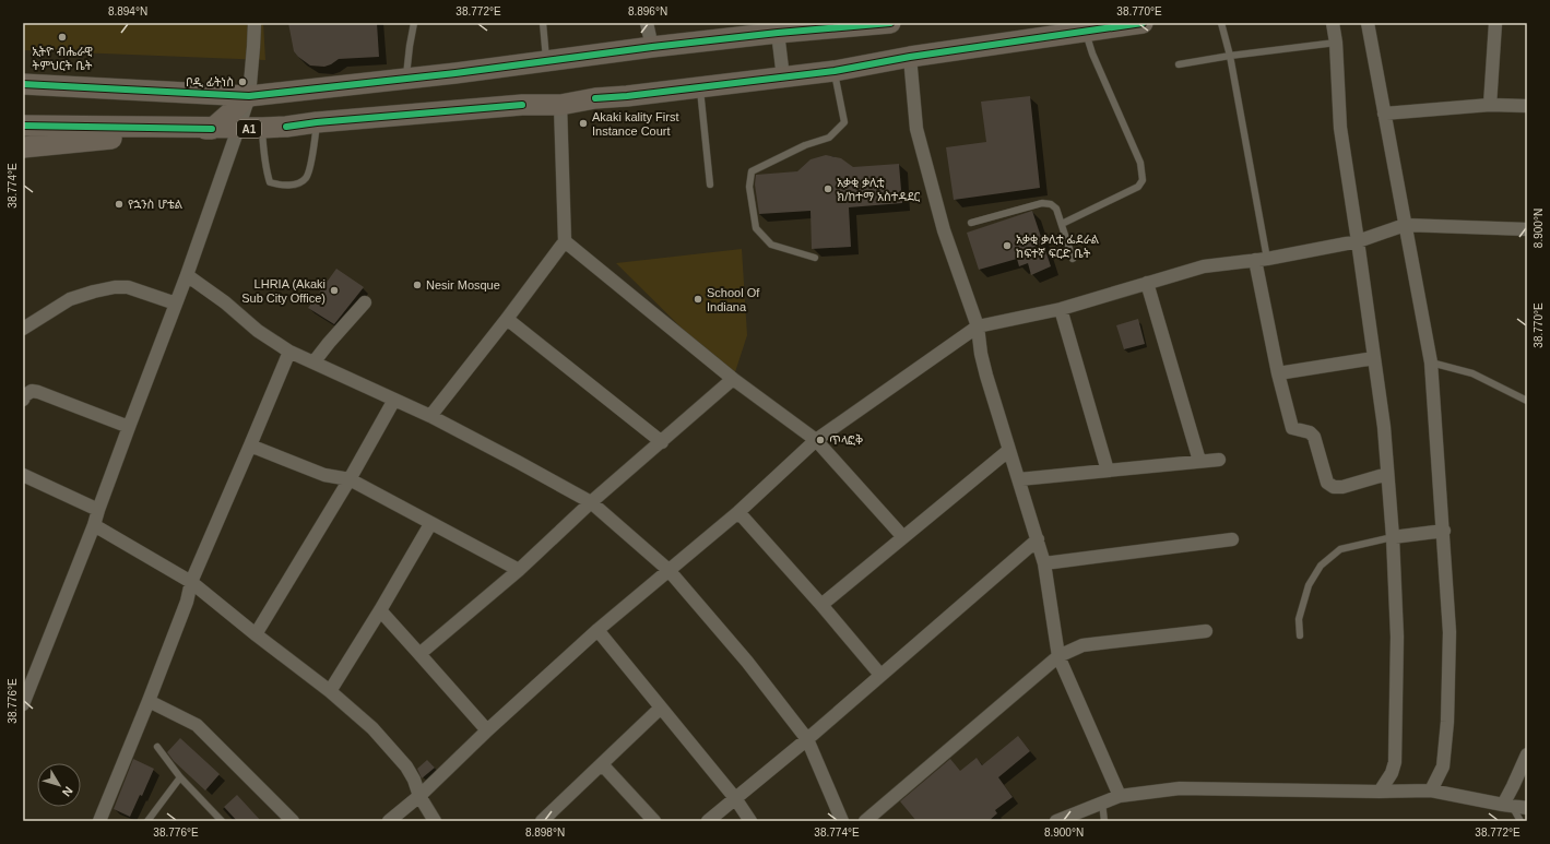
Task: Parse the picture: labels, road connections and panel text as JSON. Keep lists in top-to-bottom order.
{
  "streets": {
    "main road": ["A1"]
  },
  "places": [
    "ኢትዮ ብሔራዊ ትምህርት ቤት",
    "ቦዲ ፊትነስ",
    "Akaki kality First Instance Court",
    "አቃቂ ቃሊቲ ክ/ከተማ አስተዳደር",
    "የኋንስ ሆቴል",
    "አቃቂ ቃሊቲ ፌደራል ከፍተኛ ፍርድ ቤት",
    "Nesir Mosque",
    "LHRIA (Akaki Sub City Office)",
    "School Of Indiana",
    "ጥላፎቅ"
  ],
  "north": "bottom right",
  "coordinates": [
    "8.894°N",
    "38.772°E",
    "8.896°N",
    "38.770°E",
    "38.774°E",
    "8.900°N",
    "38.776°E",
    "8.898°N"
  ]
}
